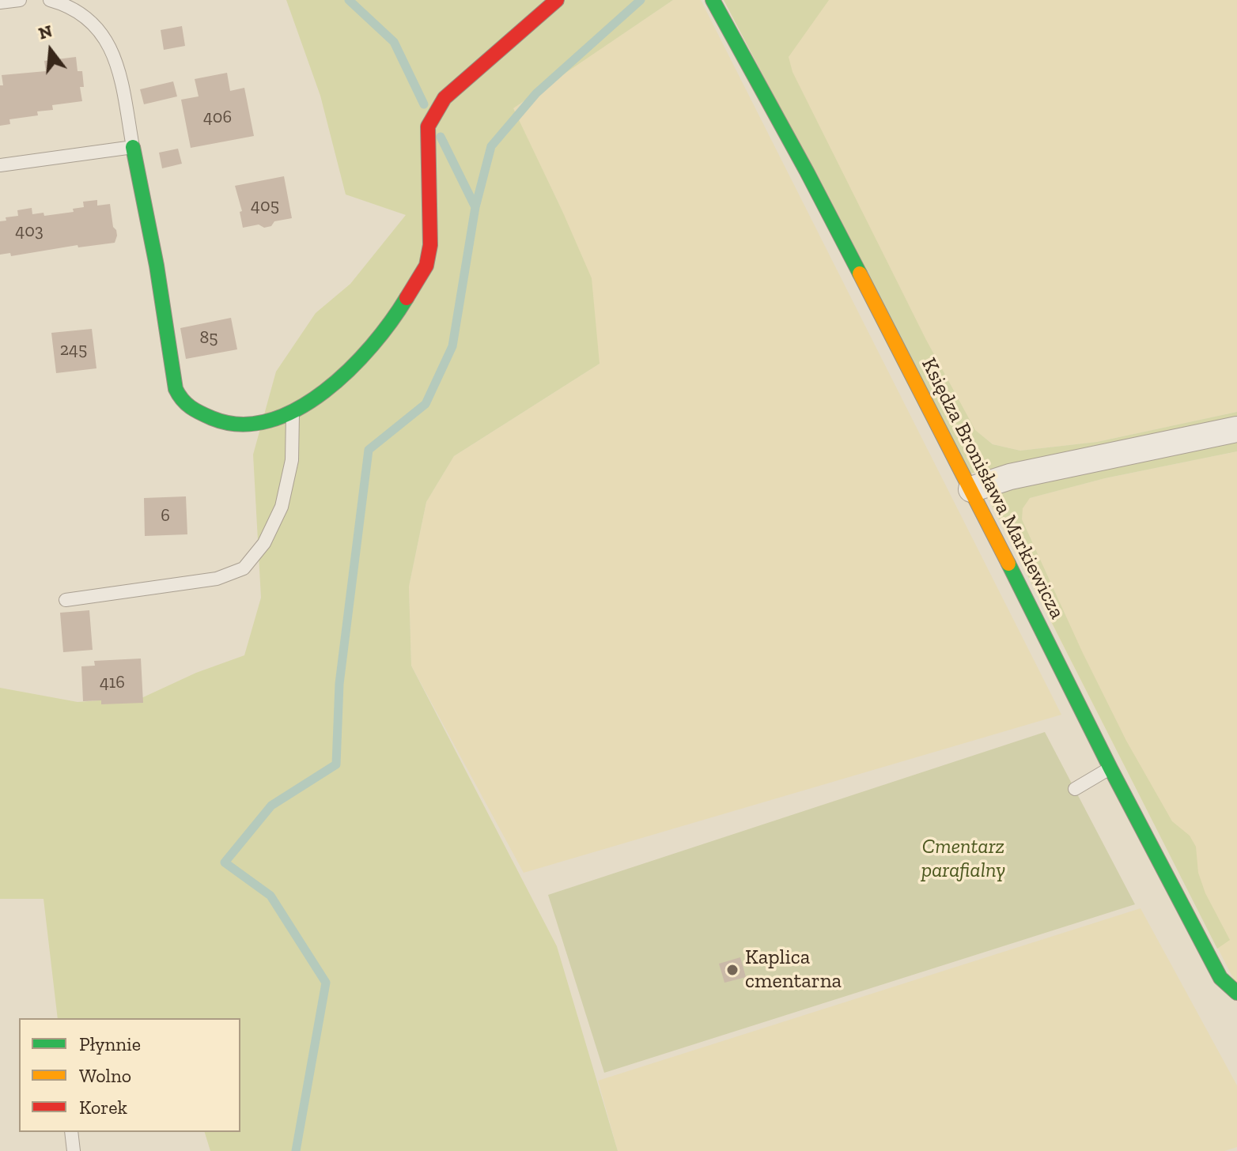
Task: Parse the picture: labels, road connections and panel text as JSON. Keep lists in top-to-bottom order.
{
  "streets": {
    "street": ["Księdza Bronisława Markiewicza"]
  },
  "parks": ["Cmentarz parafialny"],
  "places": ["Kaplica cmentarna"],
  "house_numbers": [
    "406",
    "405",
    "403",
    "85",
    "245",
    "6",
    "416"
  ],
  "legend": ["Płynnie", "Wolno", "Korek"],
  "north": "top"
}
